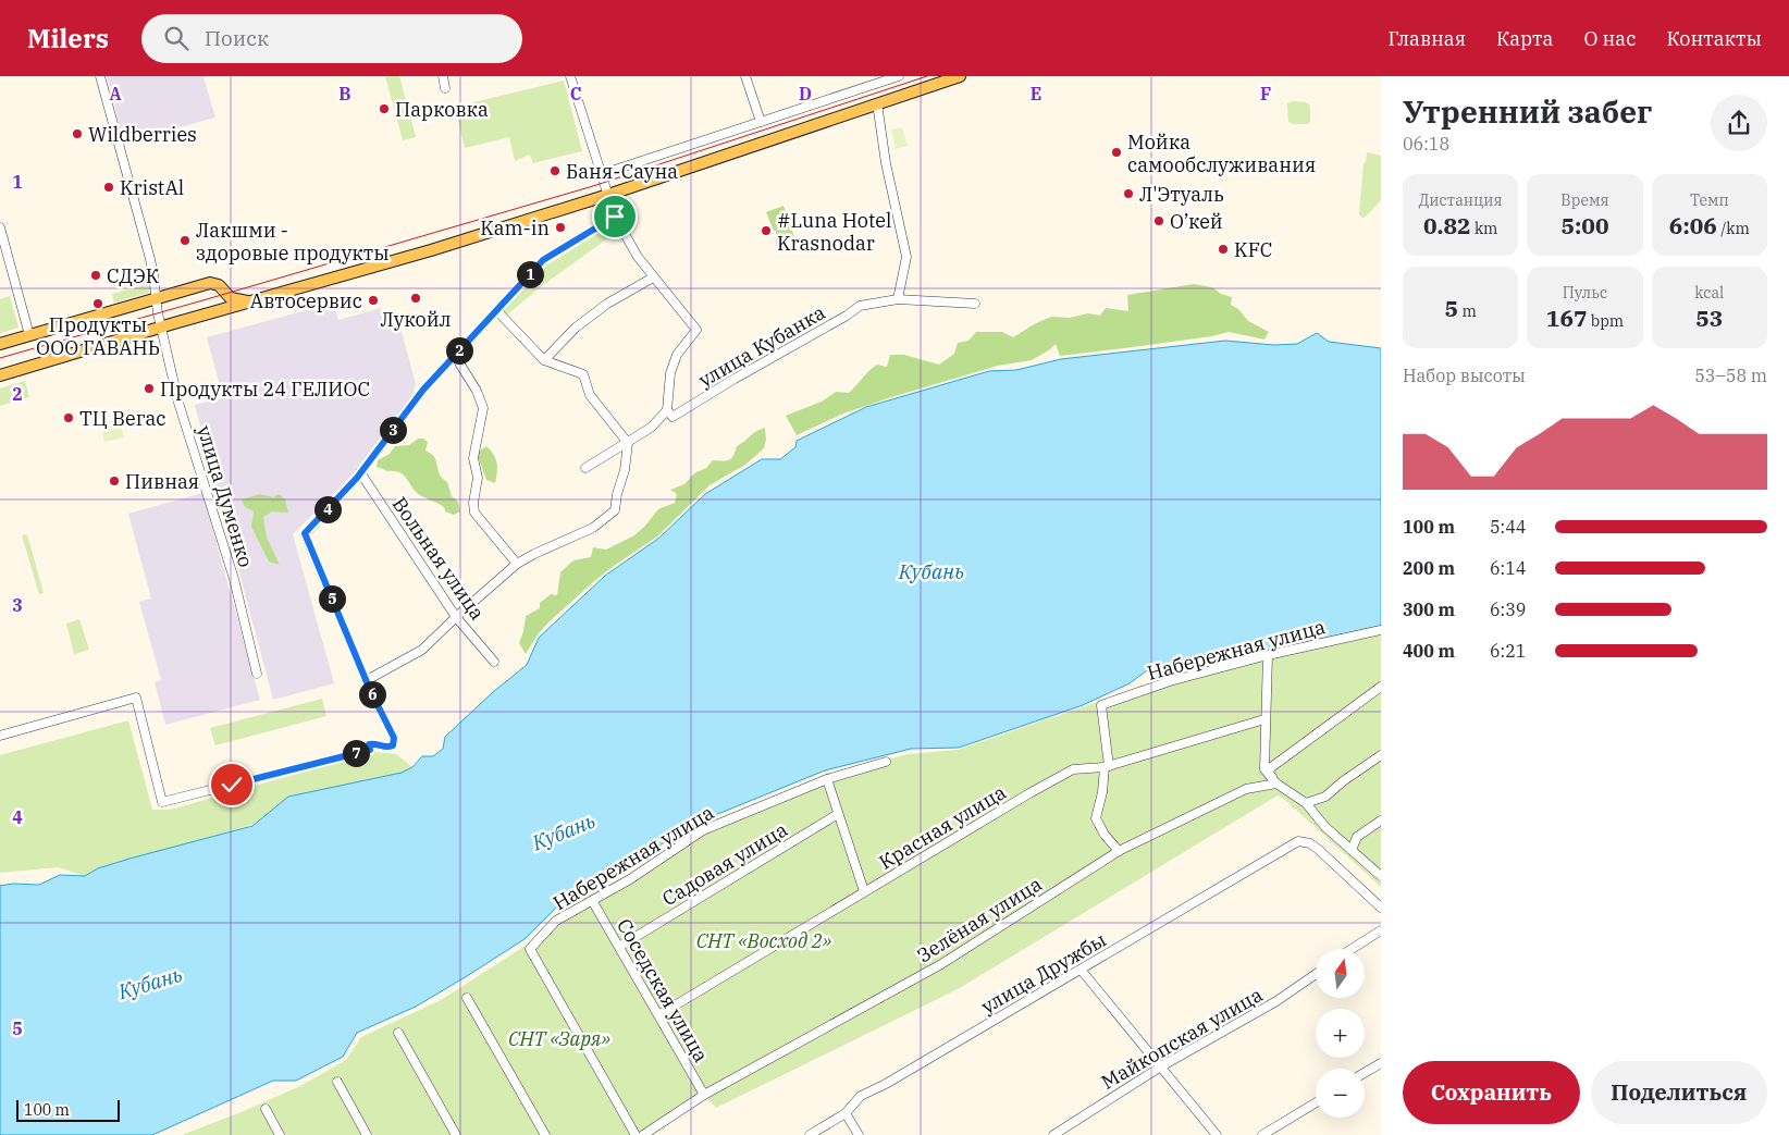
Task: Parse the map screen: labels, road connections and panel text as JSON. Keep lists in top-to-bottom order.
{
  "streets": {
    "street": [
      "улица Кубанка",
      "улица Думенко",
      "Вольная улица",
      "Набережная улица",
      "Красная улица",
      "Садовая улица",
      "Зелёная улица",
      "улица Дружбы",
      "Соседская улица",
      "Майкопская улица"
    ]
  },
  "crossings": [
    ["Набережная улица", "Красная улица"],
    ["Набережная улица", "Соседская улица"],
    ["Красная улица", "Соседская улица"],
    ["Садовая улица", "Соседская улица"],
    ["Зелёная улица", "Соседская улица"]
  ],
  "water": ["Кубань"],
  "parks": ["СНТ «Восход 2»", "СНТ «Заря»"],
  "places": [
    "Парковка",
    "Wildberries",
    "Мойка самообслуживания",
    "Баня-Сауна",
    "KristAl",
    "Л'Этуаль",
    "О’кей",
    "Kam-in",
    "#Luna Hotel Krasnodar",
    "Лакшми - здоровые продукты",
    "KFC",
    "СДЭК",
    "Лукойл",
    "Автосервис",
    "Продукты ООО ГАВАНЬ",
    "Продукты 24 ГЕЛИОС",
    "ТЦ Вегас",
    "Пивная"
  ],
  "scale_bar": "100 m",
  "north": "top",
  "page": {
    "header": "Milers",
    "search": "Поиск",
    "nav": [
      "Главная",
      "Карта",
      "О нас",
      "Контакты"
    ],
    "heading": ["Утренний забег", "06:18"],
    "stats": [
      ["Дистанция", "0.82 km"],
      ["Время", "5:00"],
      ["Темп", "6:06 /km"],
      ["5 m"],
      ["Пульс", "167 bpm"],
      ["kcal", "53"]
    ],
    "pins": [
      "1",
      "2",
      "3",
      "4",
      "5",
      "6",
      "7"
    ],
    "chart": ["Набор высоты", "53–58 m"],
    "list": [
      {
        "name": "100 m",
        "note": "5:44"
      },
      {
        "name": "200 m",
        "note": "6:14"
      },
      {
        "name": "300 m",
        "note": "6:39"
      },
      {
        "name": "400 m",
        "note": "6:21"
      }
    ],
    "map_buttons": ["+", "−"],
    "buttons": ["Сохранить", "Поделиться"],
    "scale": "100 m"
  },
  "grid": {
    "columns": [
      "A",
      "B",
      "C",
      "D",
      "E",
      "F"
    ],
    "rows": [
      "1",
      "2",
      "3",
      "4",
      "5"
    ]
  }
}
